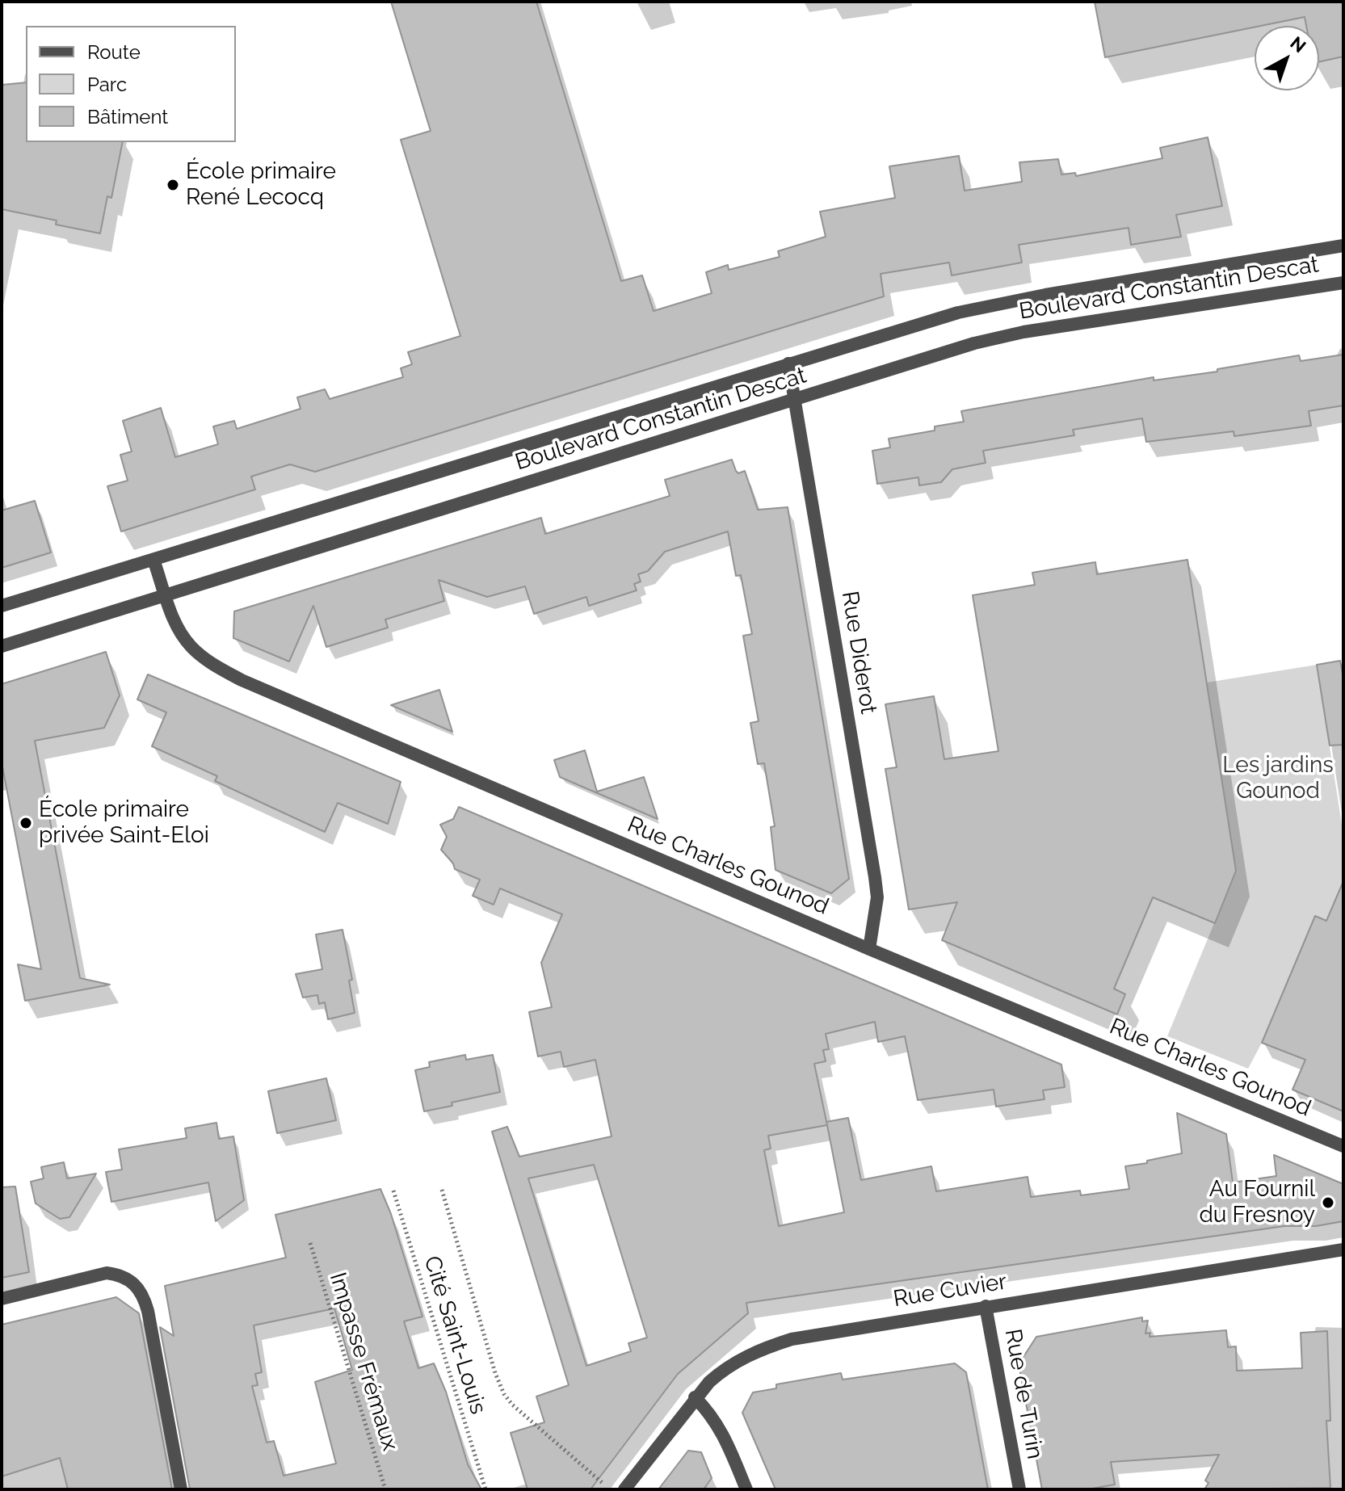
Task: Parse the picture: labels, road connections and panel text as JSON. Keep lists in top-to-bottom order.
{
  "streets": {
    "street": [
      "Boulevard Constantin Descat",
      "Rue Diderot",
      "Rue Charles Gounod",
      "Rue Cuvier",
      "Rue de Turin"
    ],
    "path": ["Cité Saint-Louis", "Impasse Frémaux"]
  },
  "crossings": [
    ["Boulevard Constantin Descat", "Rue Diderot"],
    ["Boulevard Constantin Descat", "Rue Charles Gounod"],
    ["Rue Diderot", "Rue Charles Gounod"],
    ["Rue Cuvier", "Rue de Turin"]
  ],
  "parks": ["Les jardins Gounod"],
  "places": ["École primaire René Lecocq", "École primaire privée Saint-Eloi", "Au Fournil du Fresnoy"],
  "legend": ["Route", "Parc", "Bâtiment"],
  "north": "top right"
}
